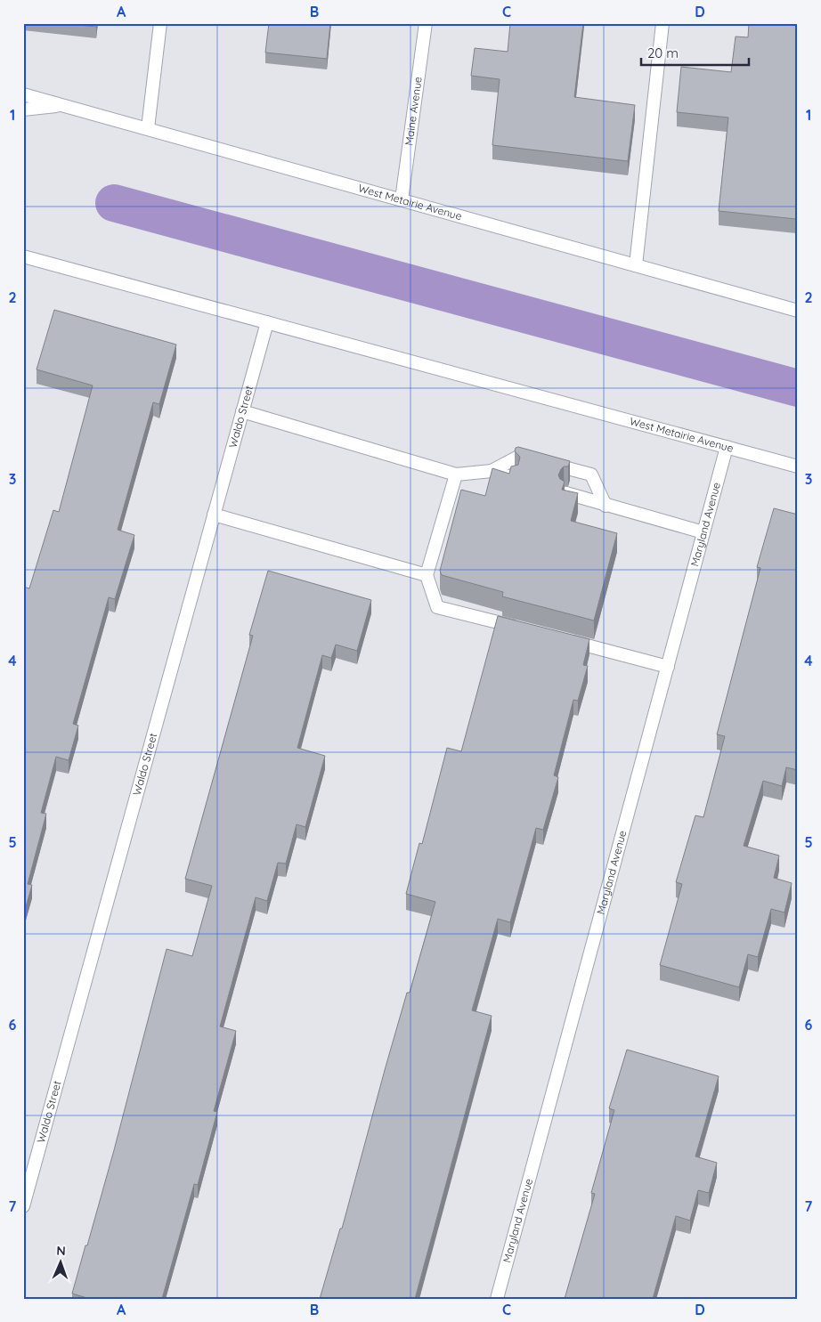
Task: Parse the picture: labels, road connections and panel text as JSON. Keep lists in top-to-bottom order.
{
  "streets": {
    "street": [
      "Maine Avenue",
      "West Metairie Avenue",
      "Waldo Street",
      "Maryland Avenue"
    ]
  },
  "crossings": [
    ["Maine Avenue", "West Metairie Avenue"],
    ["West Metairie Avenue", "Waldo Street"],
    ["West Metairie Avenue", "Maryland Avenue"]
  ],
  "scale_bar": "20 m",
  "north": "top",
  "grid": {
    "columns": [
      "A",
      "B",
      "C",
      "D"
    ],
    "rows": [
      "1",
      "2",
      "3",
      "4",
      "5",
      "6",
      "7"
    ]
  }
}
